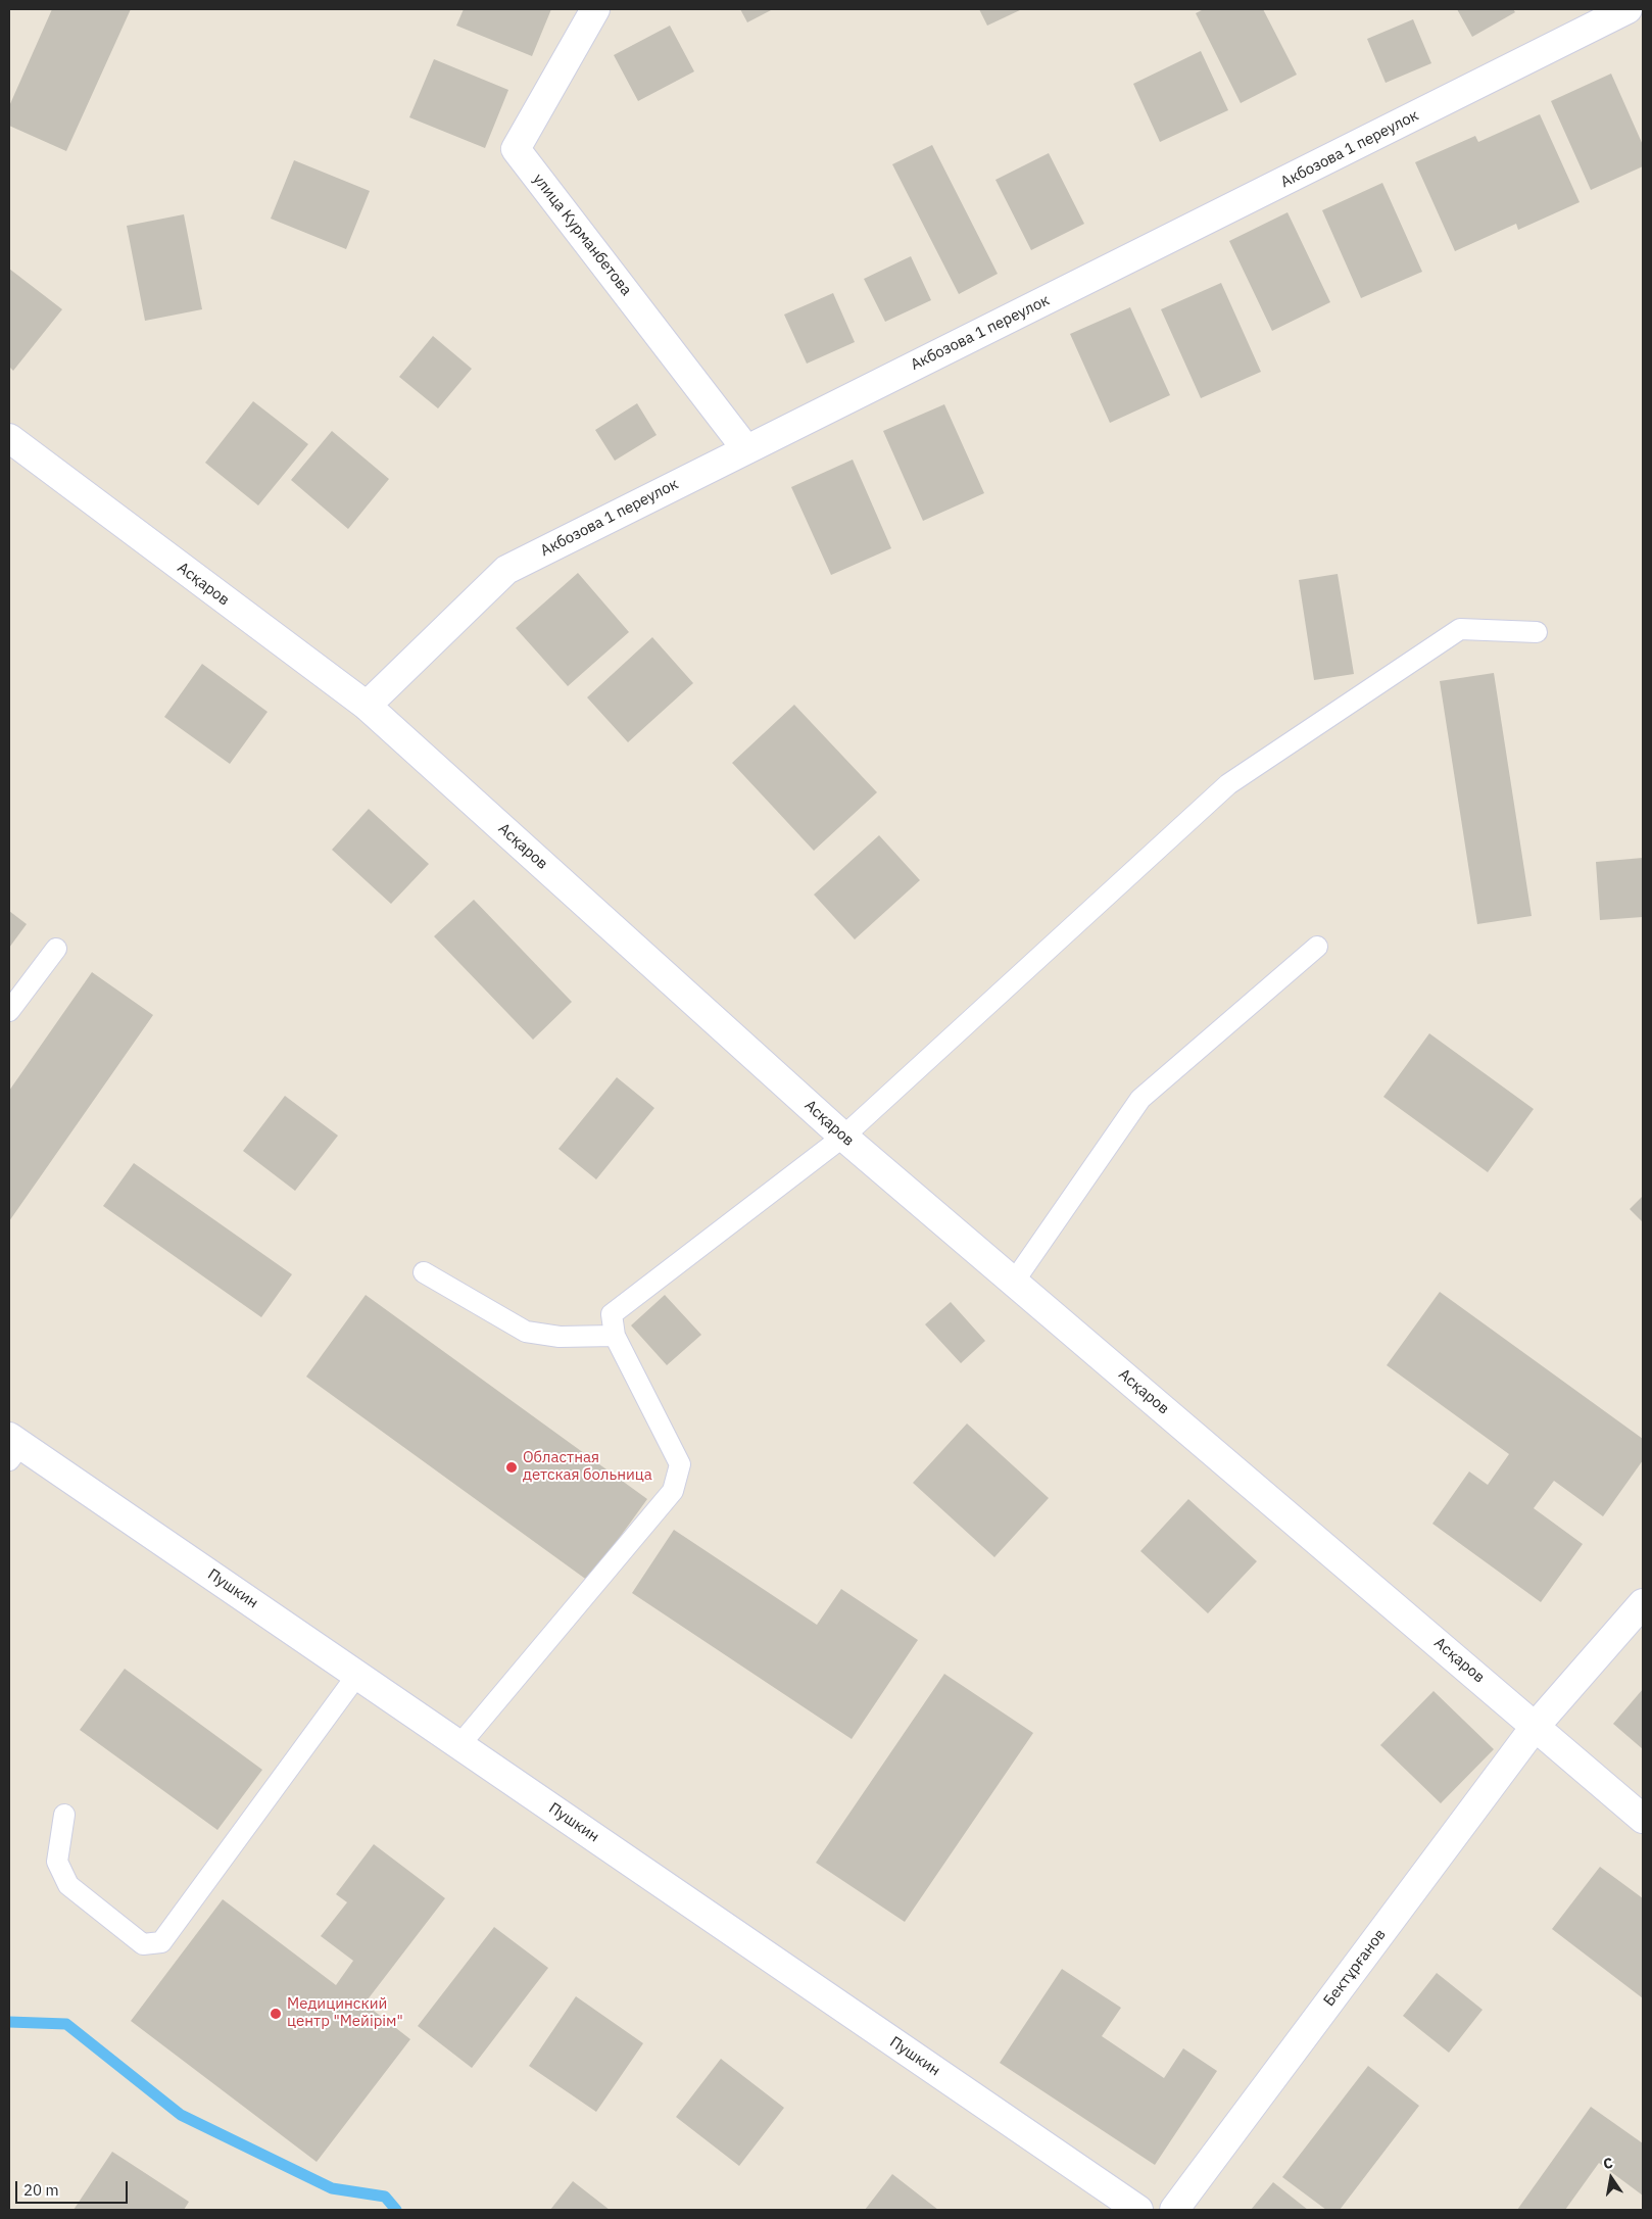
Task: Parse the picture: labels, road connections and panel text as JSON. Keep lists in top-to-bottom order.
{
  "streets": {
    "street": [
      "Акбозова 1 переулок",
      "улица Курманбетова",
      "Асқаров",
      "Пушкин",
      "Бектұрғанов"
    ]
  },
  "crossings": [
    ["Акбозова 1 переулок", "улица Курманбетова"],
    ["Акбозова 1 переулок", "Асқаров"],
    ["Асқаров", "Бектұрғанов"]
  ],
  "places": ["Областная детская больница", "Медицинский центр \"Мейірім\""],
  "scale_bar": "20 m",
  "north": "top"
}
